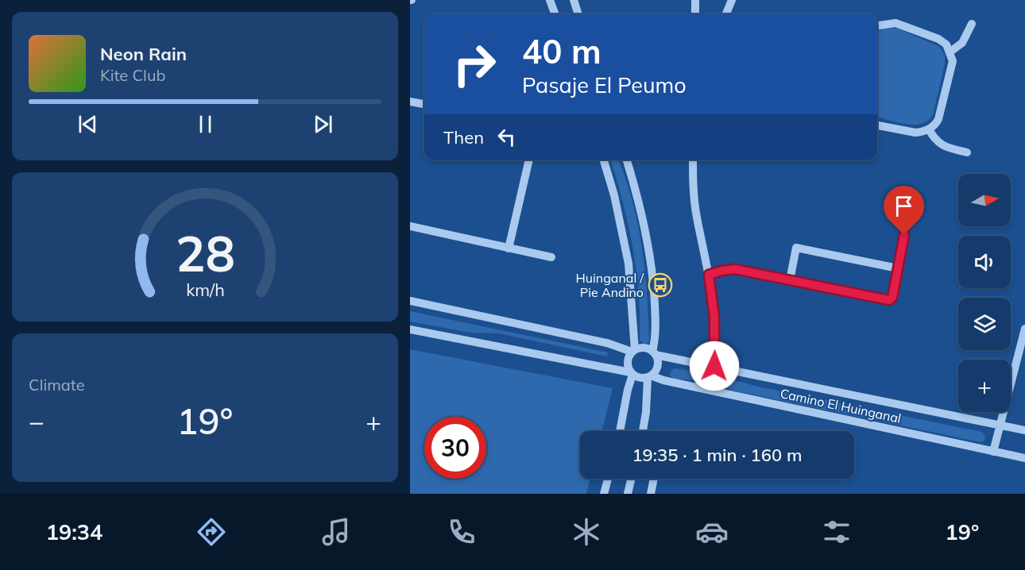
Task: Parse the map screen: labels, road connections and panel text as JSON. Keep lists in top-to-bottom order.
{
  "streets": {
    "street": ["Camino El Huinganal"]
  },
  "places": {
    "bus stop": ["Huinganal / Pie Andino"]
  },
  "north": "right",
  "page": {
    "turn": ["40 m", "Pasaje El Peumo"],
    "song": ["Neon Rain", "Kite Club"],
    "then": "Then",
    "map_buttons": "+",
    "tile": "Climate",
    "heat": ["−", "19°", "+"],
    "limit": "30",
    "trip": "19:35 · 1 min · 160 m",
    "tabs": ["19:34", "19°"],
    "gauge": ["28", "km/h"]
  }
}
